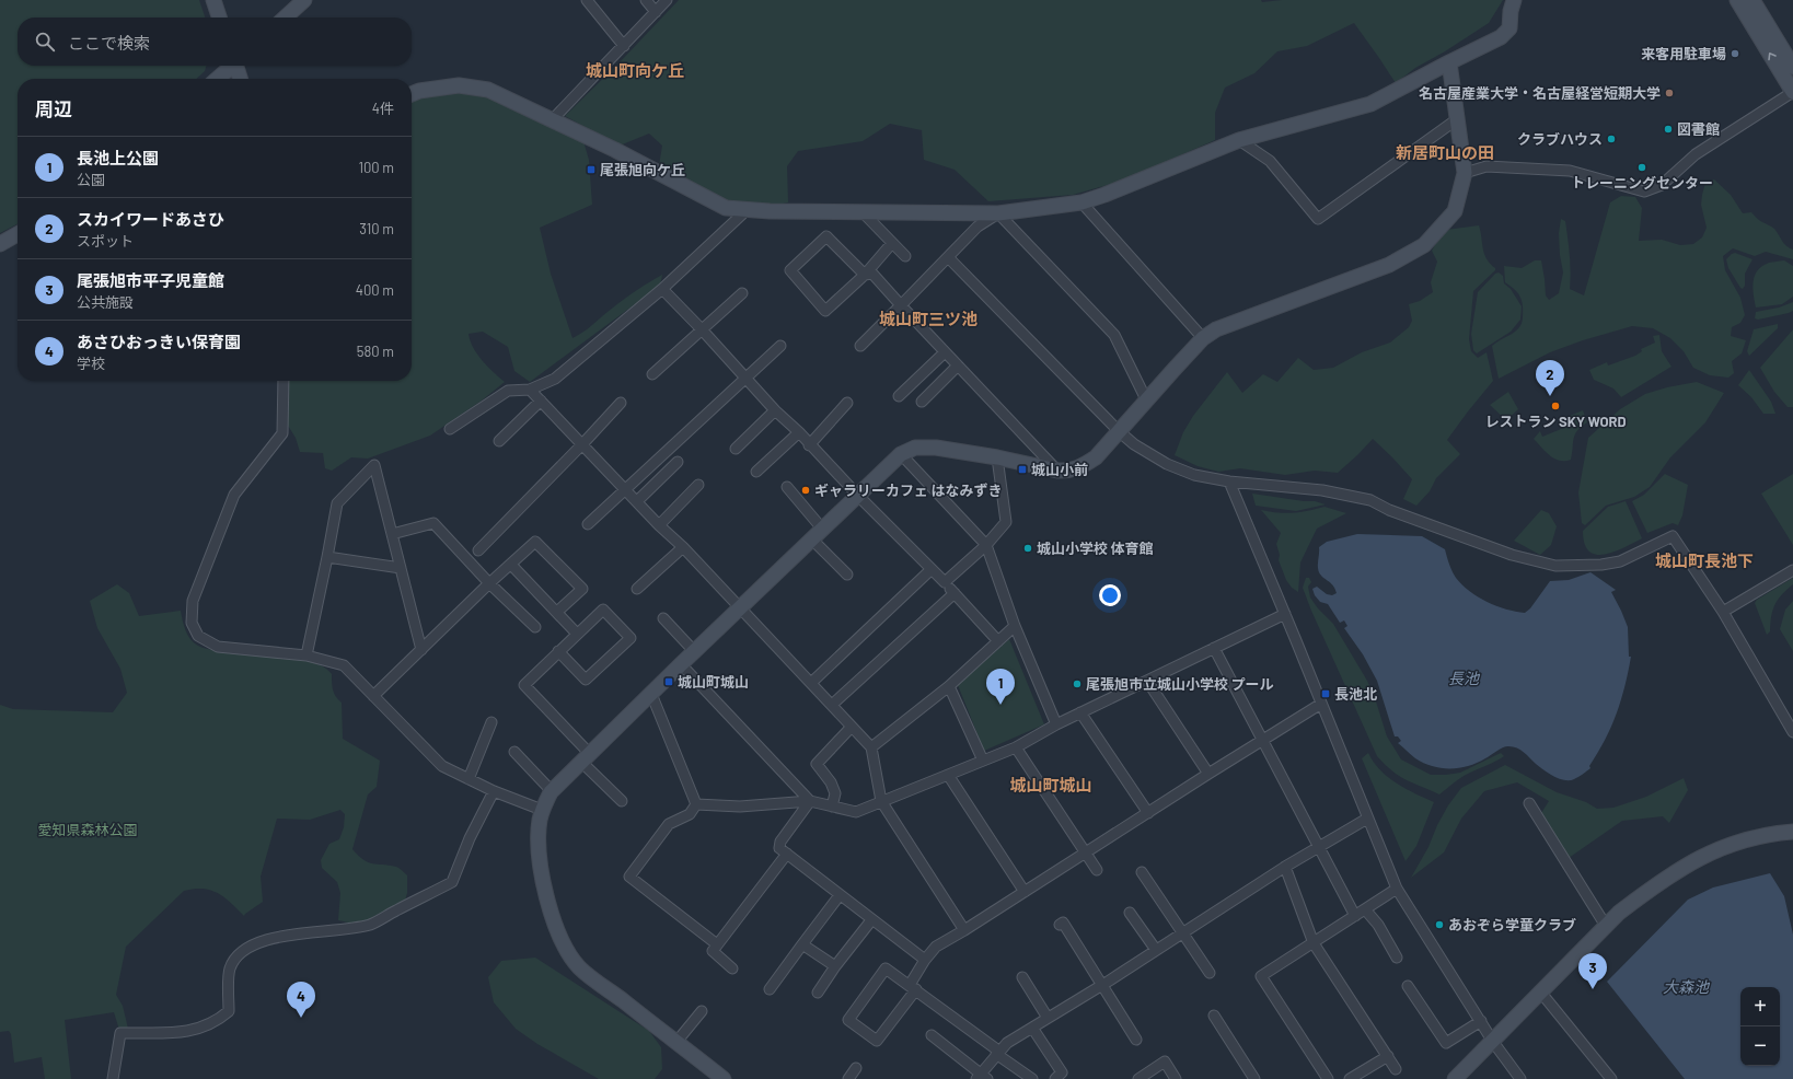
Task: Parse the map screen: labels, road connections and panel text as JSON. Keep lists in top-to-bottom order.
{
  "districts": [
    "城山町向ケ丘",
    "新居町山の田",
    "城山町三ツ池",
    "城山町長池下",
    "城山町城山"
  ],
  "water": ["長池", "大森池"],
  "parks": ["愛知県森林公園"],
  "places": {
    "other": [
      "来客用駐車場",
      "名古屋産業大学・名古屋経営短期大学",
      "図書館",
      "クラブハウス",
      "トレーニングセンター",
      "レストラン SKY WORD",
      "ギャラリーカフェ はなみずき",
      "城山小学校 体育館",
      "尾張旭市立城山小学校 プール",
      "あおぞら学童クラブ"
    ],
    "transit": [
      "尾張旭向ケ丘",
      "城山小前",
      "城山町城山",
      "長池北"
    ]
  },
  "page": {
    "search": "ここで検索",
    "heading": ["周辺", "4件"],
    "list": [
      {
        "mark": "1",
        "name": "長池上公園",
        "note": "公園",
        "value": "100 m"
      },
      {
        "mark": "2",
        "name": "スカイワードあさひ",
        "note": "スポット",
        "value": "310 m"
      },
      {
        "mark": "3",
        "name": "尾張旭市平子児童館",
        "note": "公共施設",
        "value": "400 m"
      },
      {
        "mark": "4",
        "name": "あさひおっきい保育園",
        "note": "学校",
        "value": "580 m"
      }
    ],
    "pins": [
      "2",
      "1",
      "3",
      "4"
    ],
    "map_buttons": ["+", "−"]
  }
}
